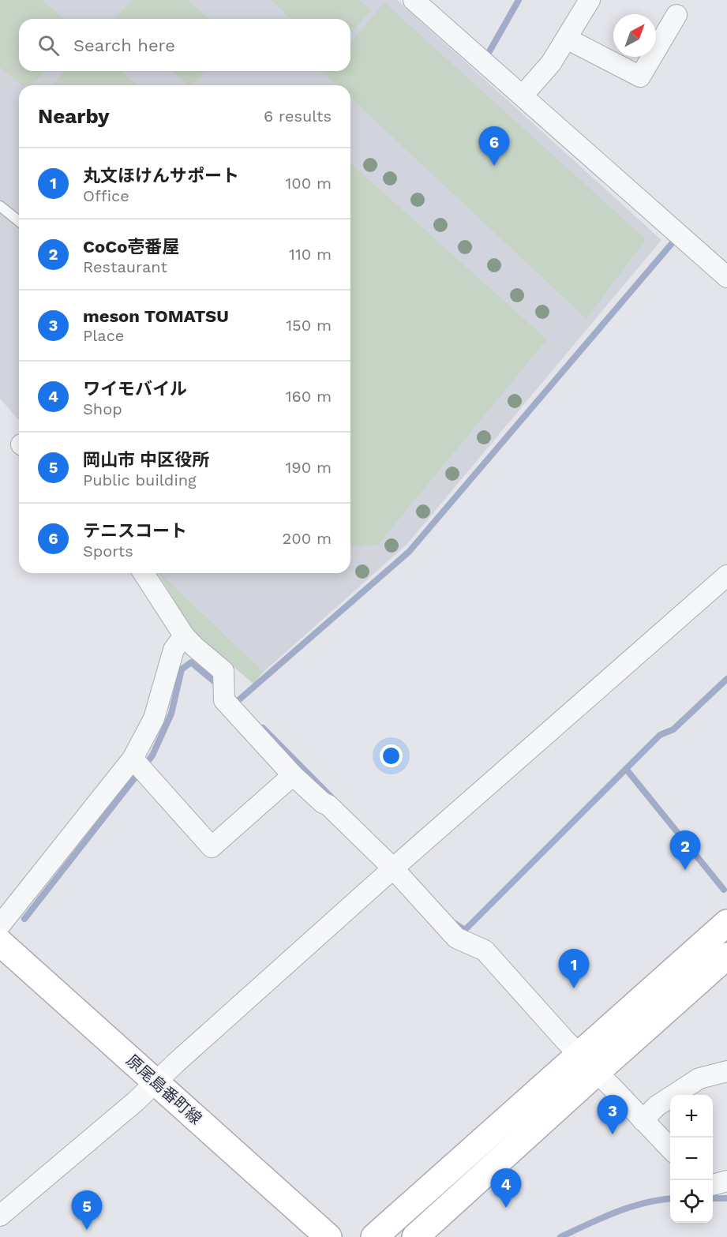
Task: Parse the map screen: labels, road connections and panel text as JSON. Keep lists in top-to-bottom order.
{
  "streets": {
    "street": ["原尾島番町線"]
  },
  "north": "top right",
  "page": {
    "search": "Search here",
    "heading": ["Nearby", "6 results"],
    "pins": [
      "6",
      "2",
      "1",
      "3",
      "4",
      "5"
    ],
    "list": [
      {
        "mark": "1",
        "name": "丸文ほけんサポート",
        "note": "Office",
        "value": "100 m"
      },
      {
        "mark": "2",
        "name": "CoCo壱番屋",
        "note": "Restaurant",
        "value": "110 m"
      },
      {
        "mark": "3",
        "name": "meson TOMATSU",
        "note": "Place",
        "value": "150 m"
      },
      {
        "mark": "4",
        "name": "ワイモバイル",
        "note": "Shop",
        "value": "160 m"
      },
      {
        "mark": "5",
        "name": "岡山市 中区役所",
        "note": "Public building",
        "value": "190 m"
      },
      {
        "mark": "6",
        "name": "テニスコート",
        "note": "Sports",
        "value": "200 m"
      }
    ],
    "map_buttons": ["+", "−"]
  }
}
